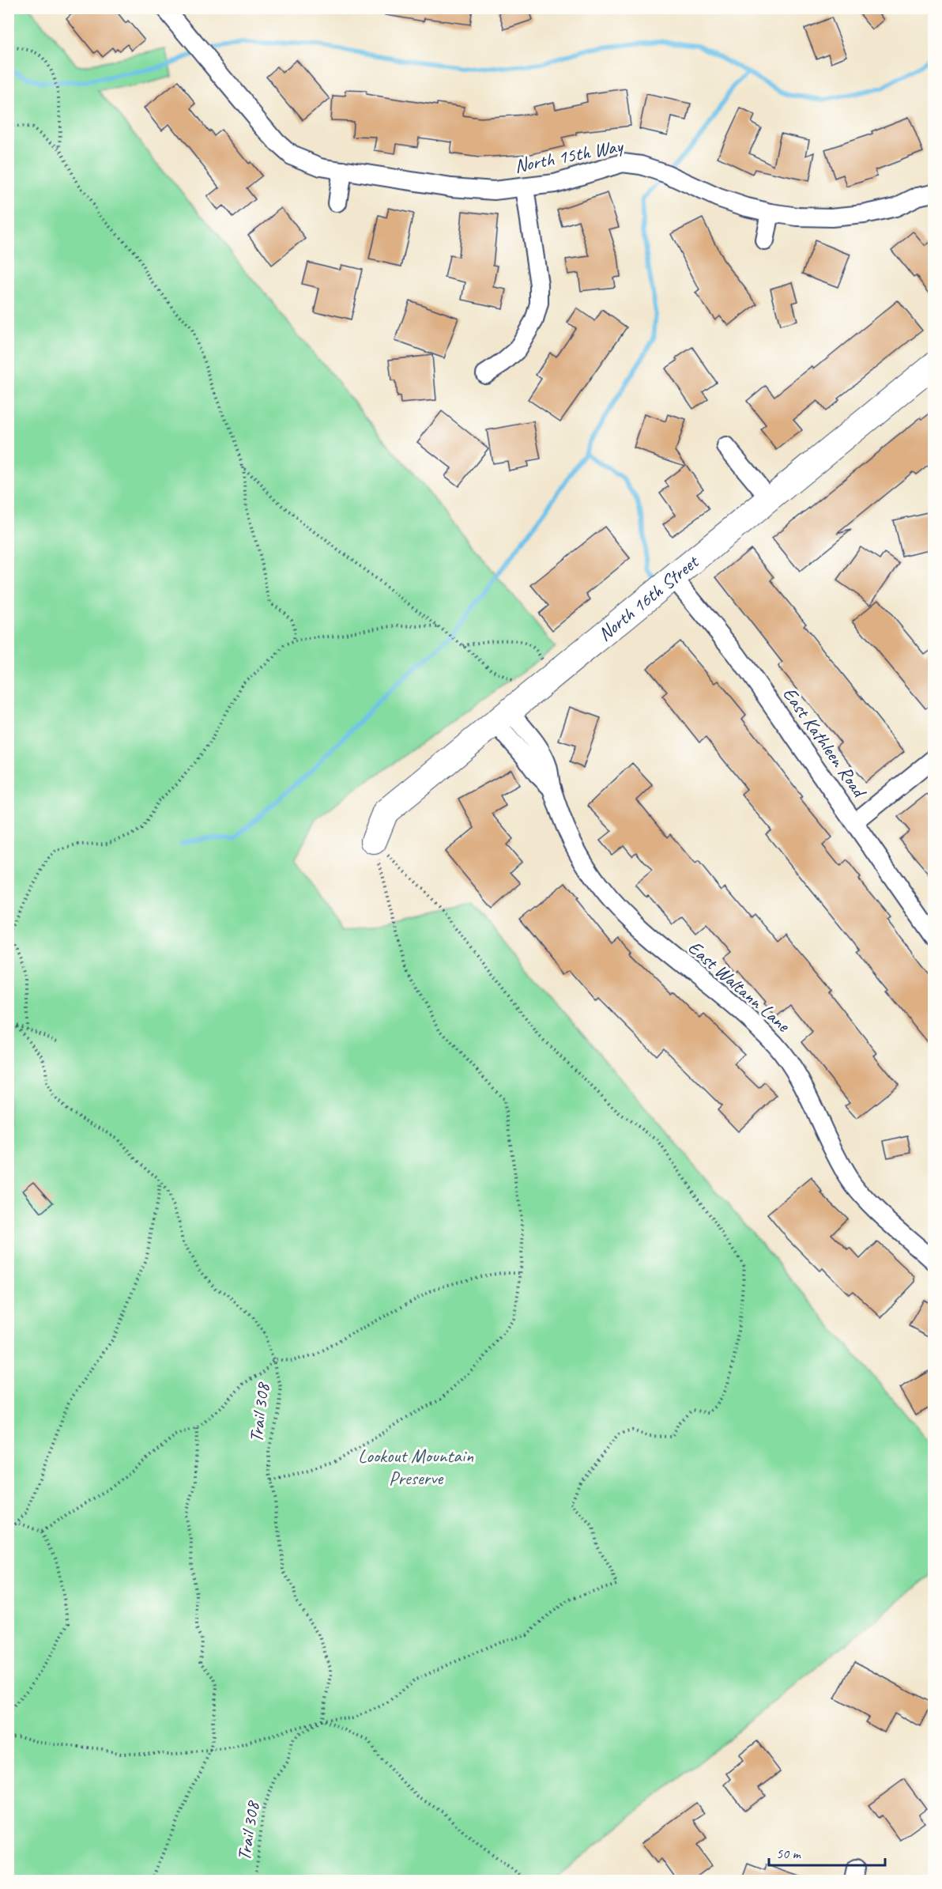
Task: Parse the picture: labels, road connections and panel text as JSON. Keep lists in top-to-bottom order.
{
  "streets": {
    "street": [
      "North 15th Way",
      "North 16th Street",
      "East Kathleen Road",
      "East Waltann Lane"
    ],
    "path": ["Trail 308"]
  },
  "crossings": [
    ["North 16th Street", "East Kathleen Road"],
    ["North 16th Street", "East Waltann Lane"]
  ],
  "parks": ["Lookout Mountain Preserve"],
  "scale_bar": "50 m"
}
